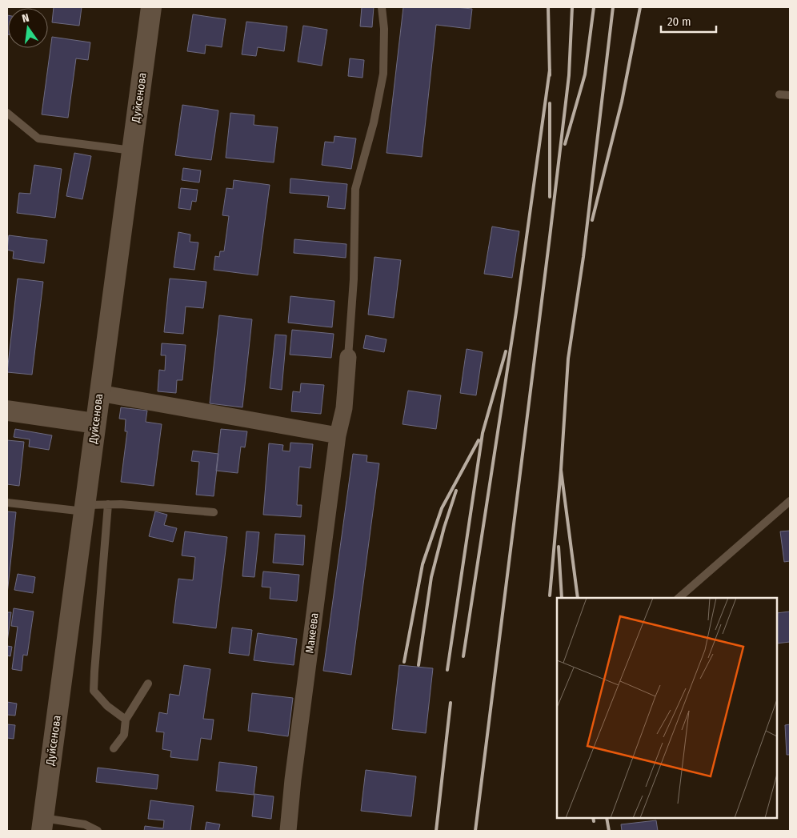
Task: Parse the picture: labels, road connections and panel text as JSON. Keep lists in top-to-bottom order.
{
  "streets": {
    "street": ["Дуйсенова", "Макеева"]
  },
  "scale_bar": "20 m",
  "north": "top"
}
